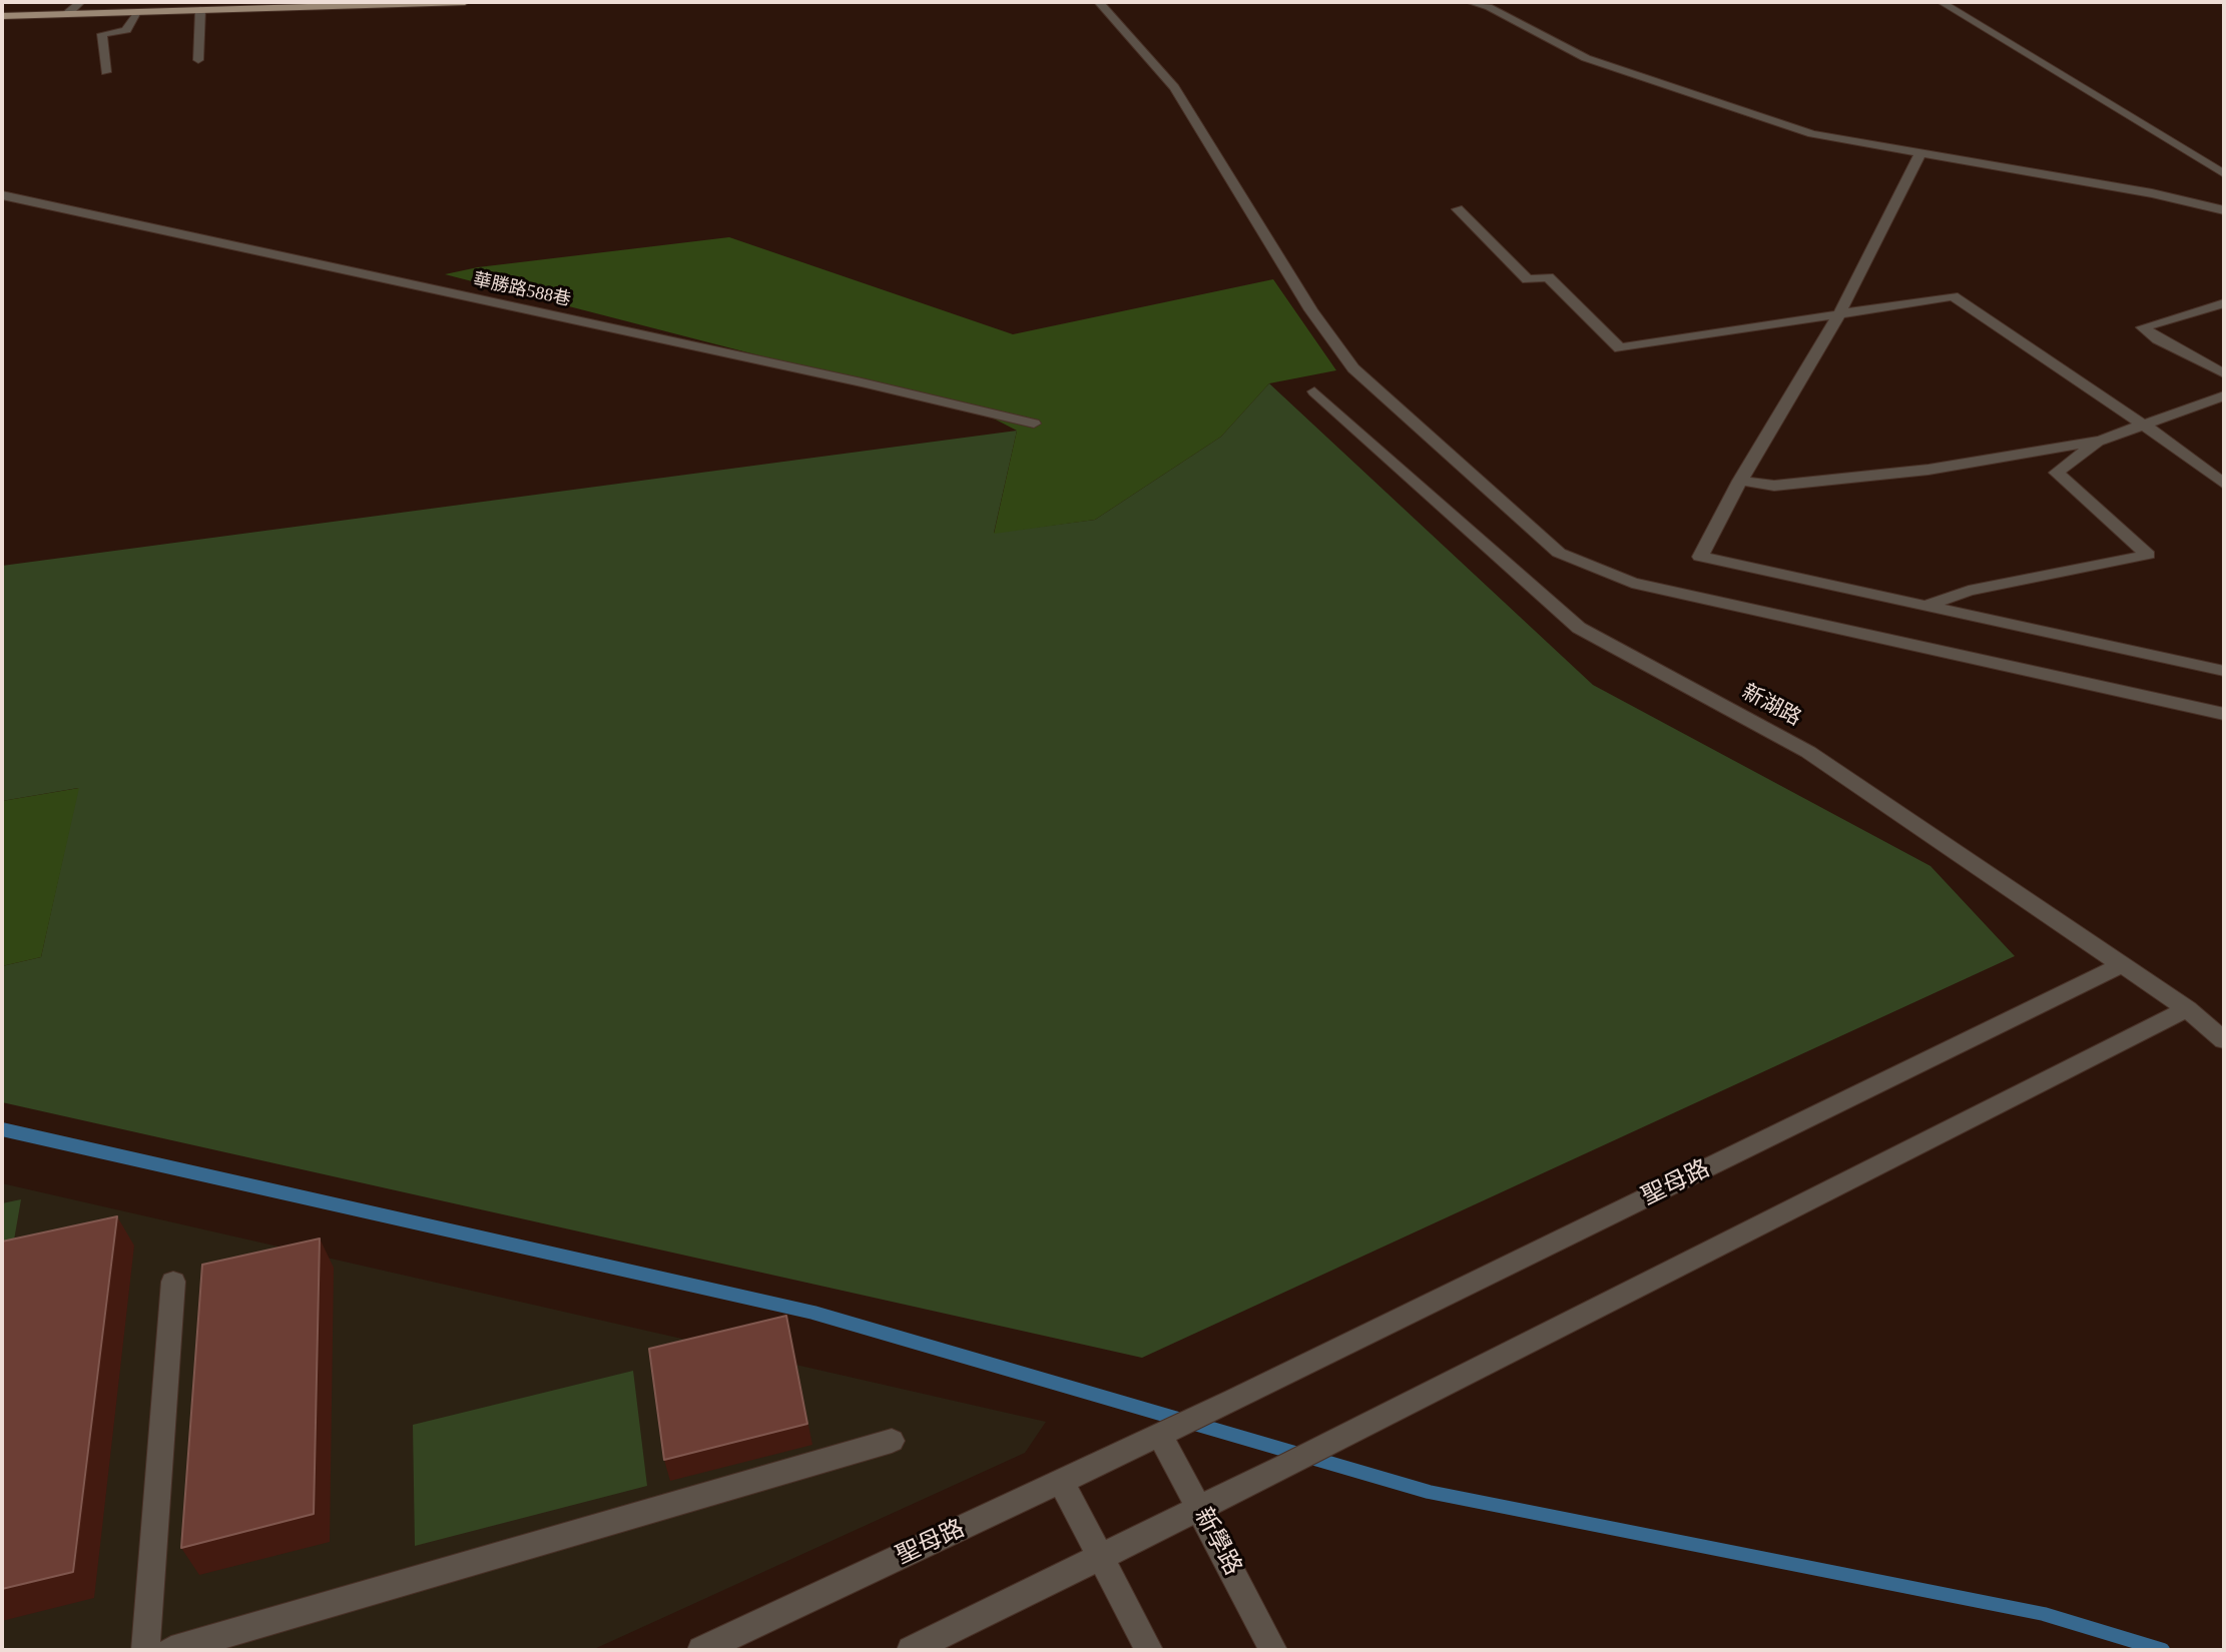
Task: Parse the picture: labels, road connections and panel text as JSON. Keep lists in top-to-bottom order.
{
  "streets": {
    "street": [
      "華勝路588巷",
      "新湖路",
      "聖母路",
      "新學路"
    ]
  },
  "crossings": [
    ["新湖路", "聖母路"],
    ["聖母路", "新學路"]
  ]
}
